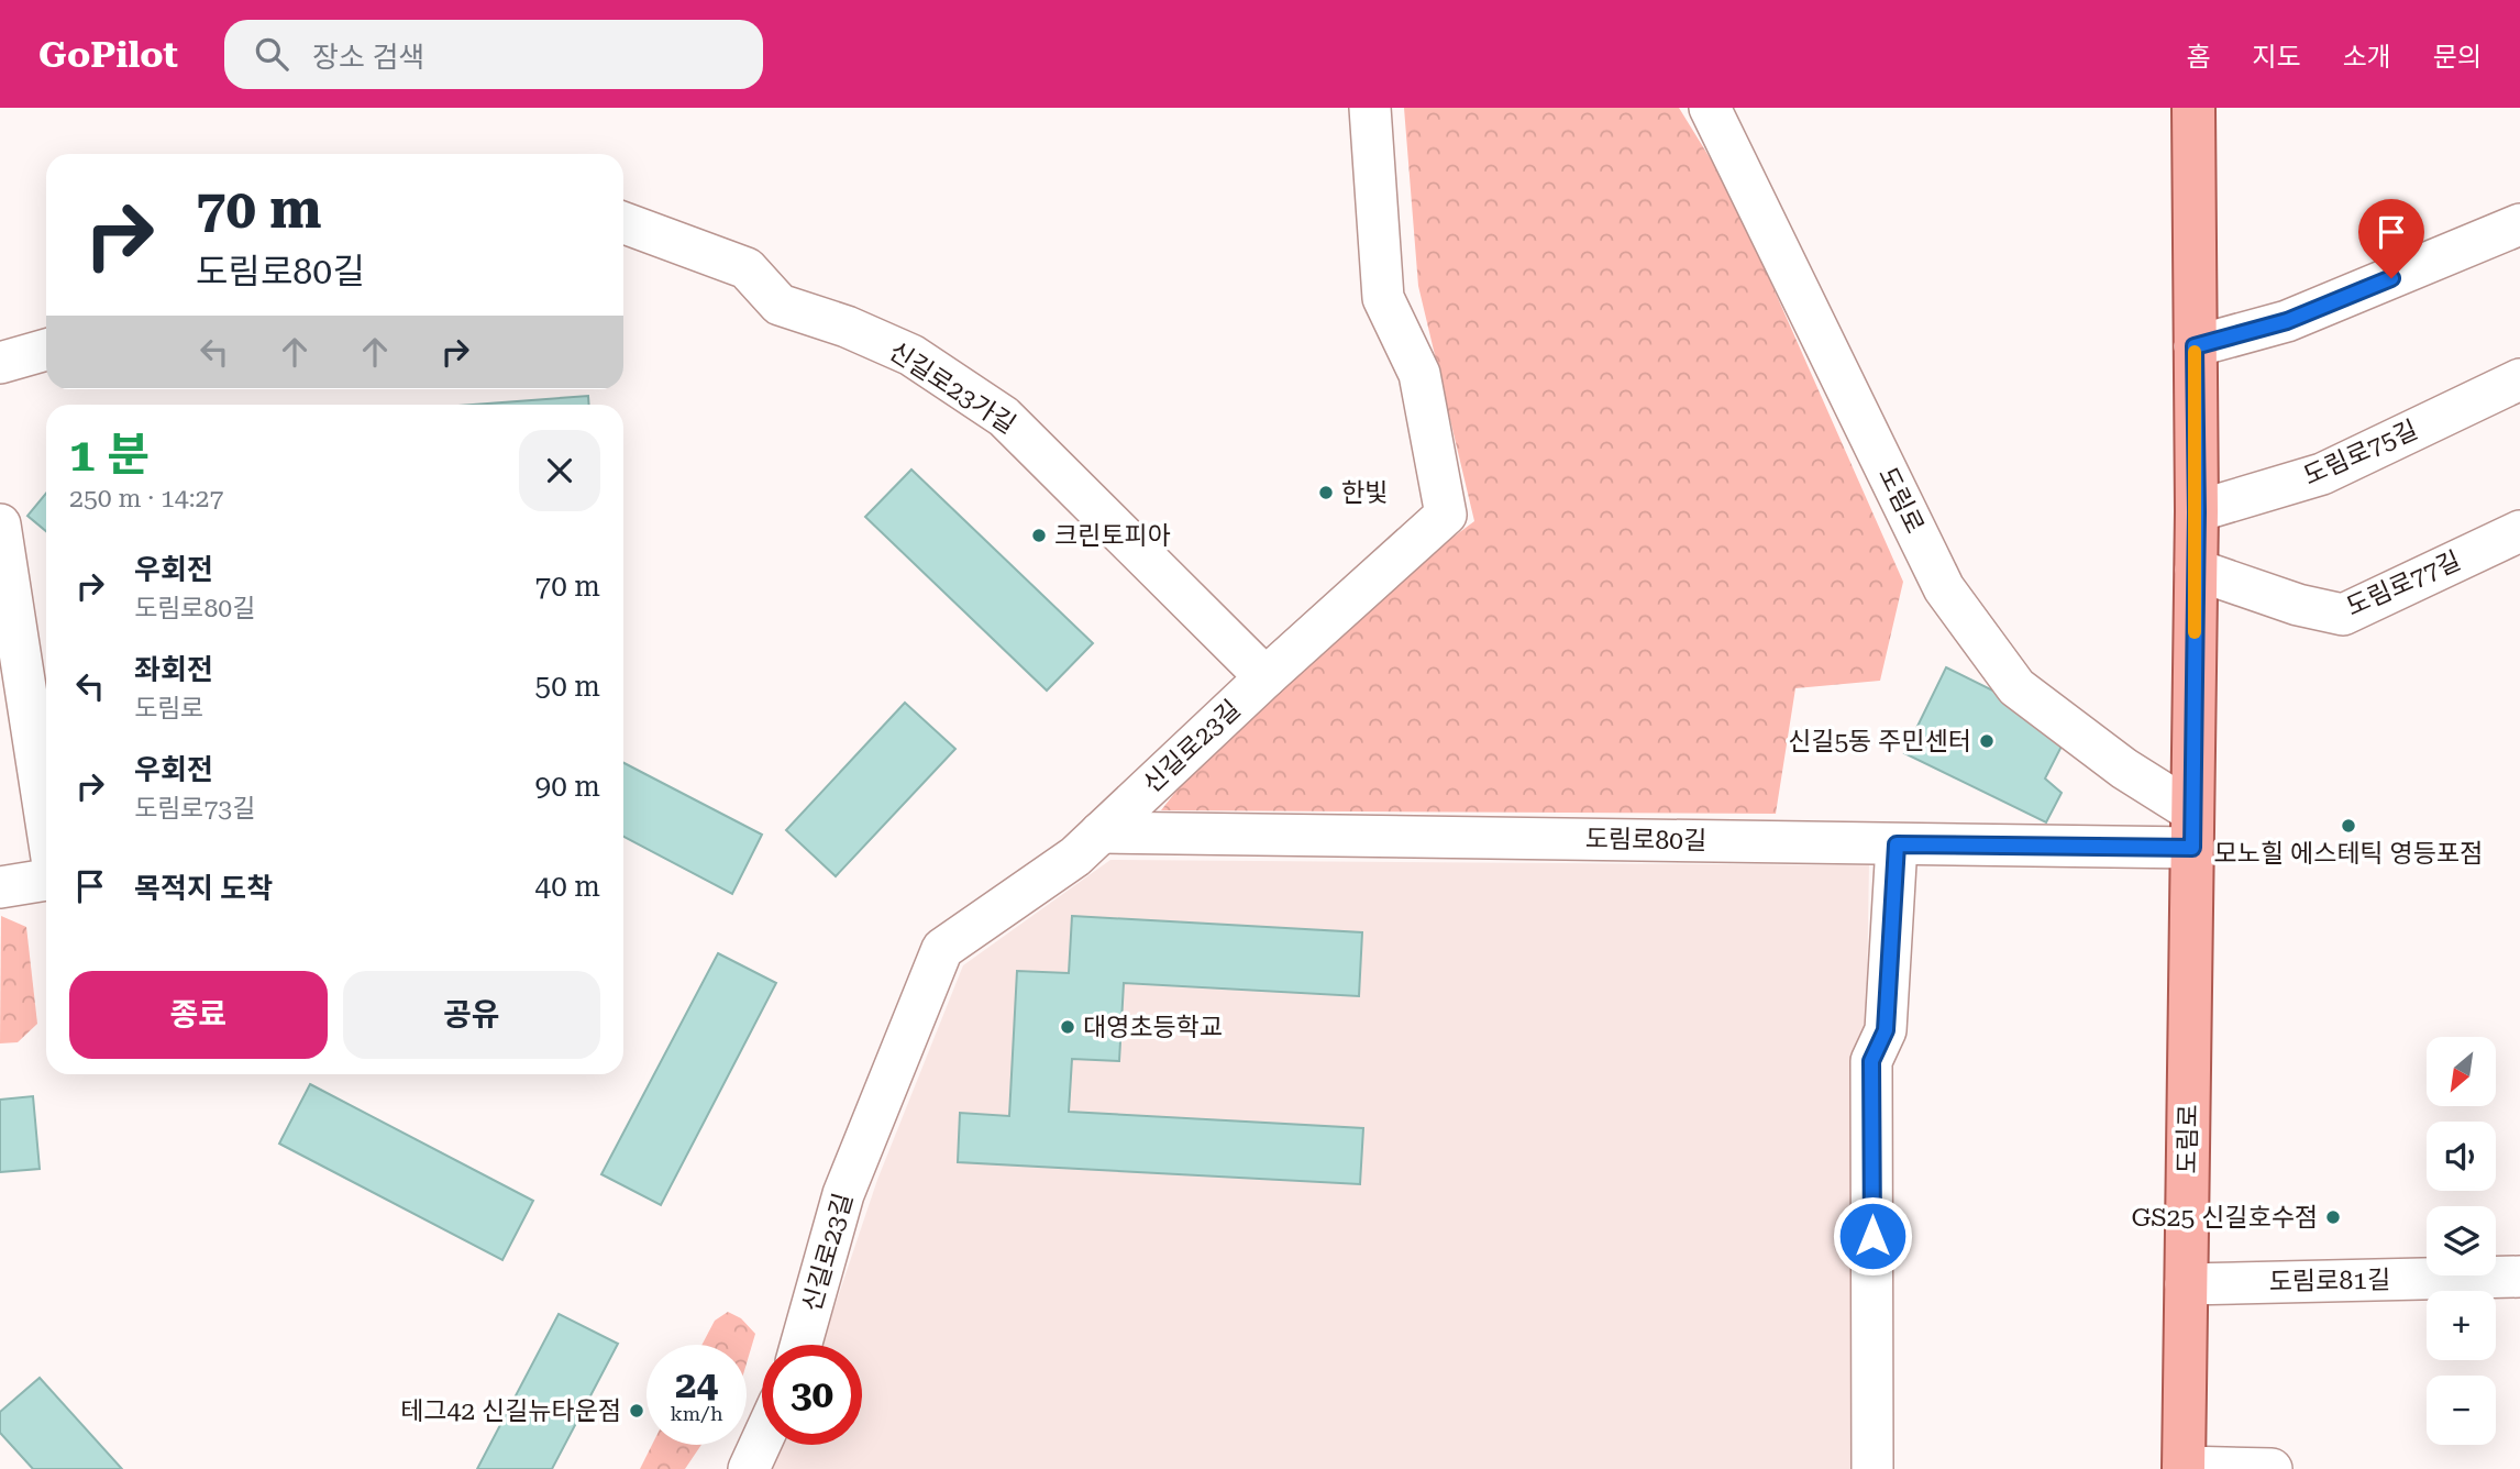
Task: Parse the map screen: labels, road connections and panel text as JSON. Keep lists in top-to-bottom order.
{
  "streets": {
    "main road": ["도림로"],
    "street": [
      "신길로23가길",
      "도림로75길",
      "도림로77길",
      "신길로23길",
      "도림로80길",
      "도림로81길"
    ]
  },
  "crossings": [
    ["신길로23가길", "신길로23길"],
    ["도림로75길", "도림로"],
    ["도림로", "도림로77길"],
    ["도림로", "도림로80길"],
    ["도림로", "도림로81길"],
    ["신길로23길", "도림로80길"]
  ],
  "places": [
    "한빛",
    "크린토피아",
    "신길5동 주민센터",
    "모노힐 에스테틱 영등포점",
    "대영초등학교",
    "GS25 신길호수점",
    "테그42 신길뉴타운점"
  ],
  "north": "bottom left",
  "page": {
    "header": "GoPilot",
    "search": "장소 검색",
    "nav": [
      "홈",
      "지도",
      "소개",
      "문의"
    ],
    "turn": ["70 m", "도림로80길"],
    "heading": ["1 분", "250 m · 14:27"],
    "list": [
      {
        "name": "우회전",
        "note": "도림로80길",
        "value": "70 m"
      },
      {
        "name": "좌회전",
        "note": "도림로",
        "value": "50 m"
      },
      {
        "name": "우회전",
        "note": "도림로73길",
        "value": "90 m"
      },
      {
        "name": "목적지 도착",
        "value": "40 m"
      }
    ],
    "buttons": ["종료", "공유"],
    "map_buttons": ["+", "−"],
    "speed": "24 km/h",
    "limit": "30"
  }
}
